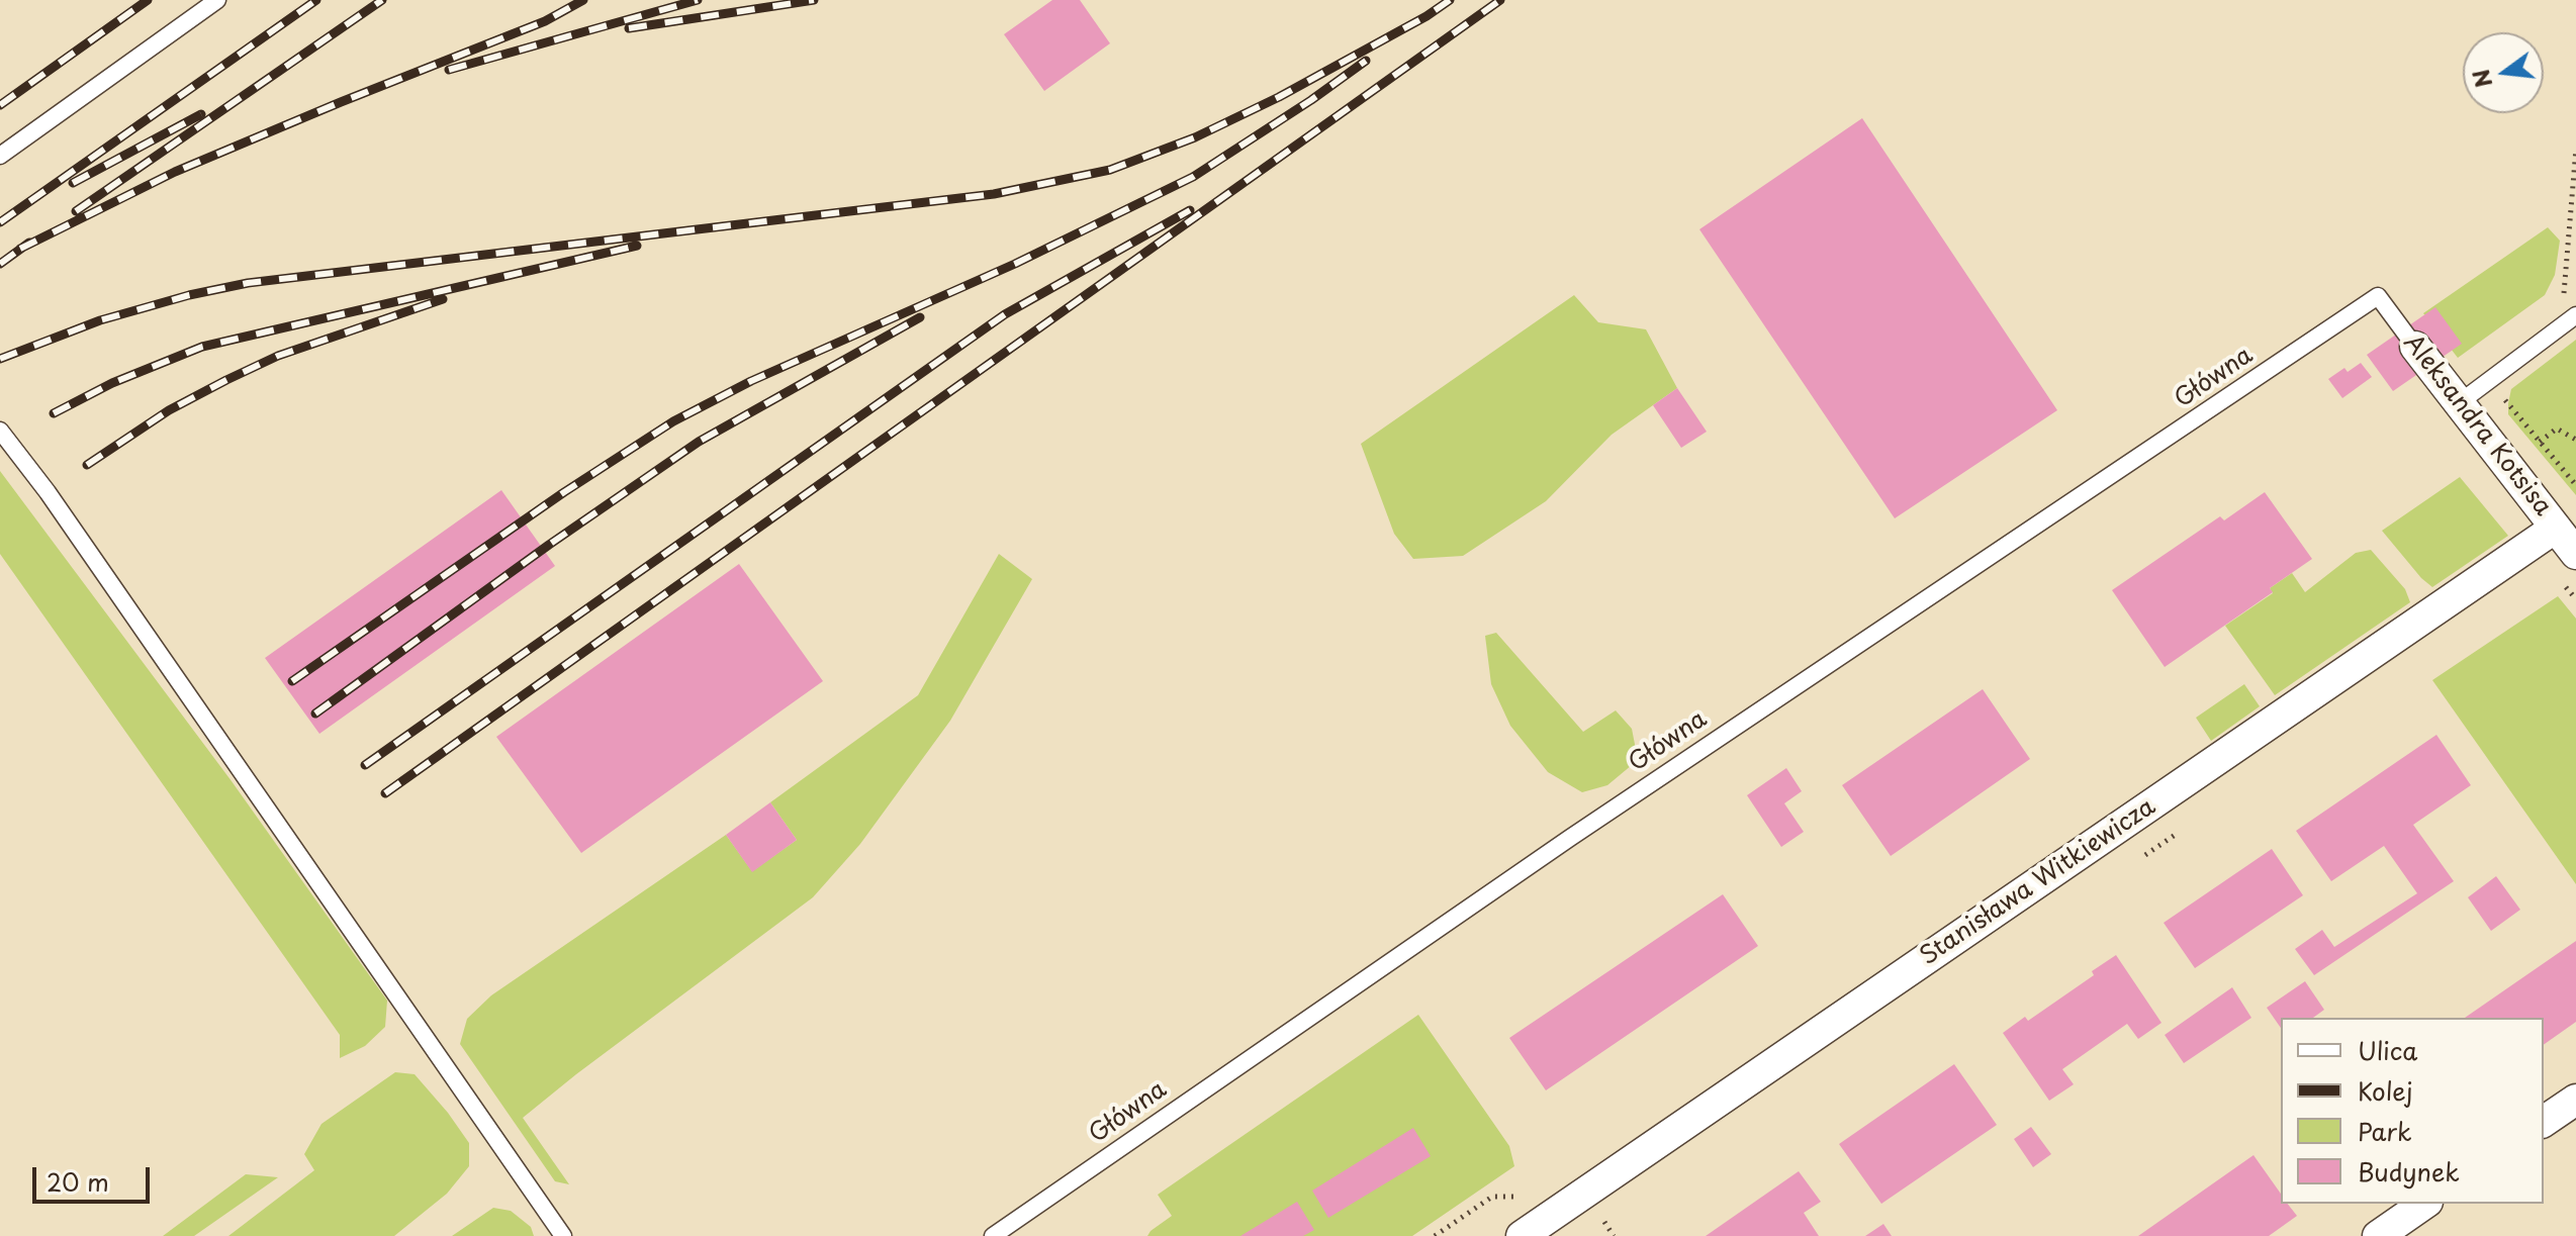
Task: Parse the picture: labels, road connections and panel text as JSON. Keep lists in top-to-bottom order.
{
  "streets": {
    "street": ["Aleksandra Kotsisa", "Stanisława Witkiewicza"],
    "lane": ["Główna"]
  },
  "crossings": [
    ["Główna", "Aleksandra Kotsisa"],
    ["Aleksandra Kotsisa", "Stanisława Witkiewicza"]
  ],
  "legend": [
    "Ulica",
    "Kolej",
    "Park",
    "Budynek"
  ],
  "scale_bar": "20 m",
  "north": "left"
}
